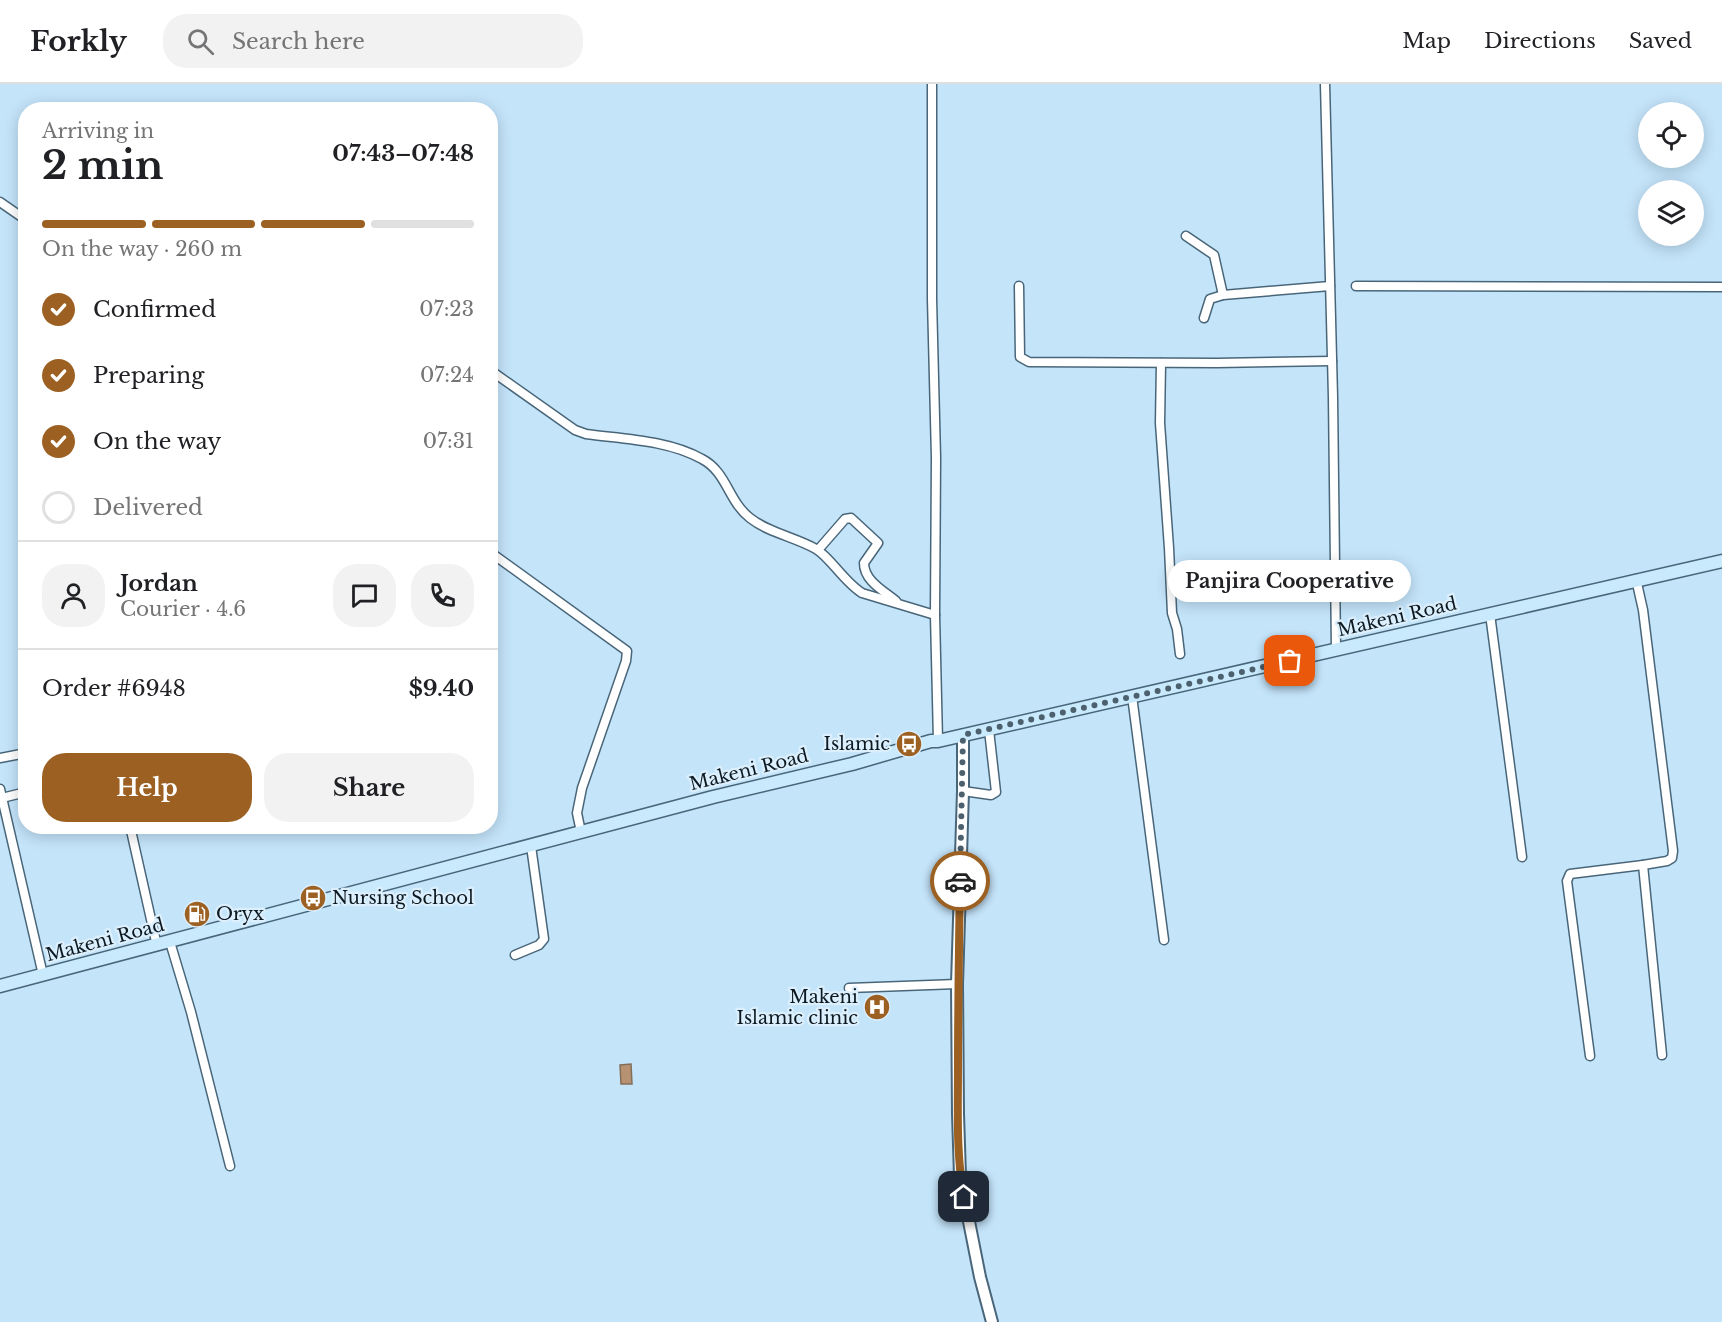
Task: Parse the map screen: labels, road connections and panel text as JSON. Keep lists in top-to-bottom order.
{
  "streets": {
    "main road": ["Makeni Road"]
  },
  "places": {
    "other": ["Panjira Cooperative"],
    "bus stop": ["Islamic", "Nursing School"],
    "fuel station": ["Oryx"],
    "hospital": ["Makeni Islamic clinic"]
  },
  "page": {
    "header": "Forkly",
    "search": "Search here",
    "nav": ["Map", "Directions", "Saved"],
    "heading": ["2 min", "Arriving in", "07:43–07:48"],
    "panel": [
      "Jordan",
      "Courier · 4.6",
      "Order #6948",
      "$9.40"
    ],
    "bar": "On the way · 260 m",
    "list": [
      ["Confirmed", "07:23"],
      ["Preparing", "07:24"],
      ["On the way", "07:31"],
      "Delivered"
    ],
    "bubble": "Panjira Cooperative",
    "buttons": ["Help", "Share"]
  }
}
